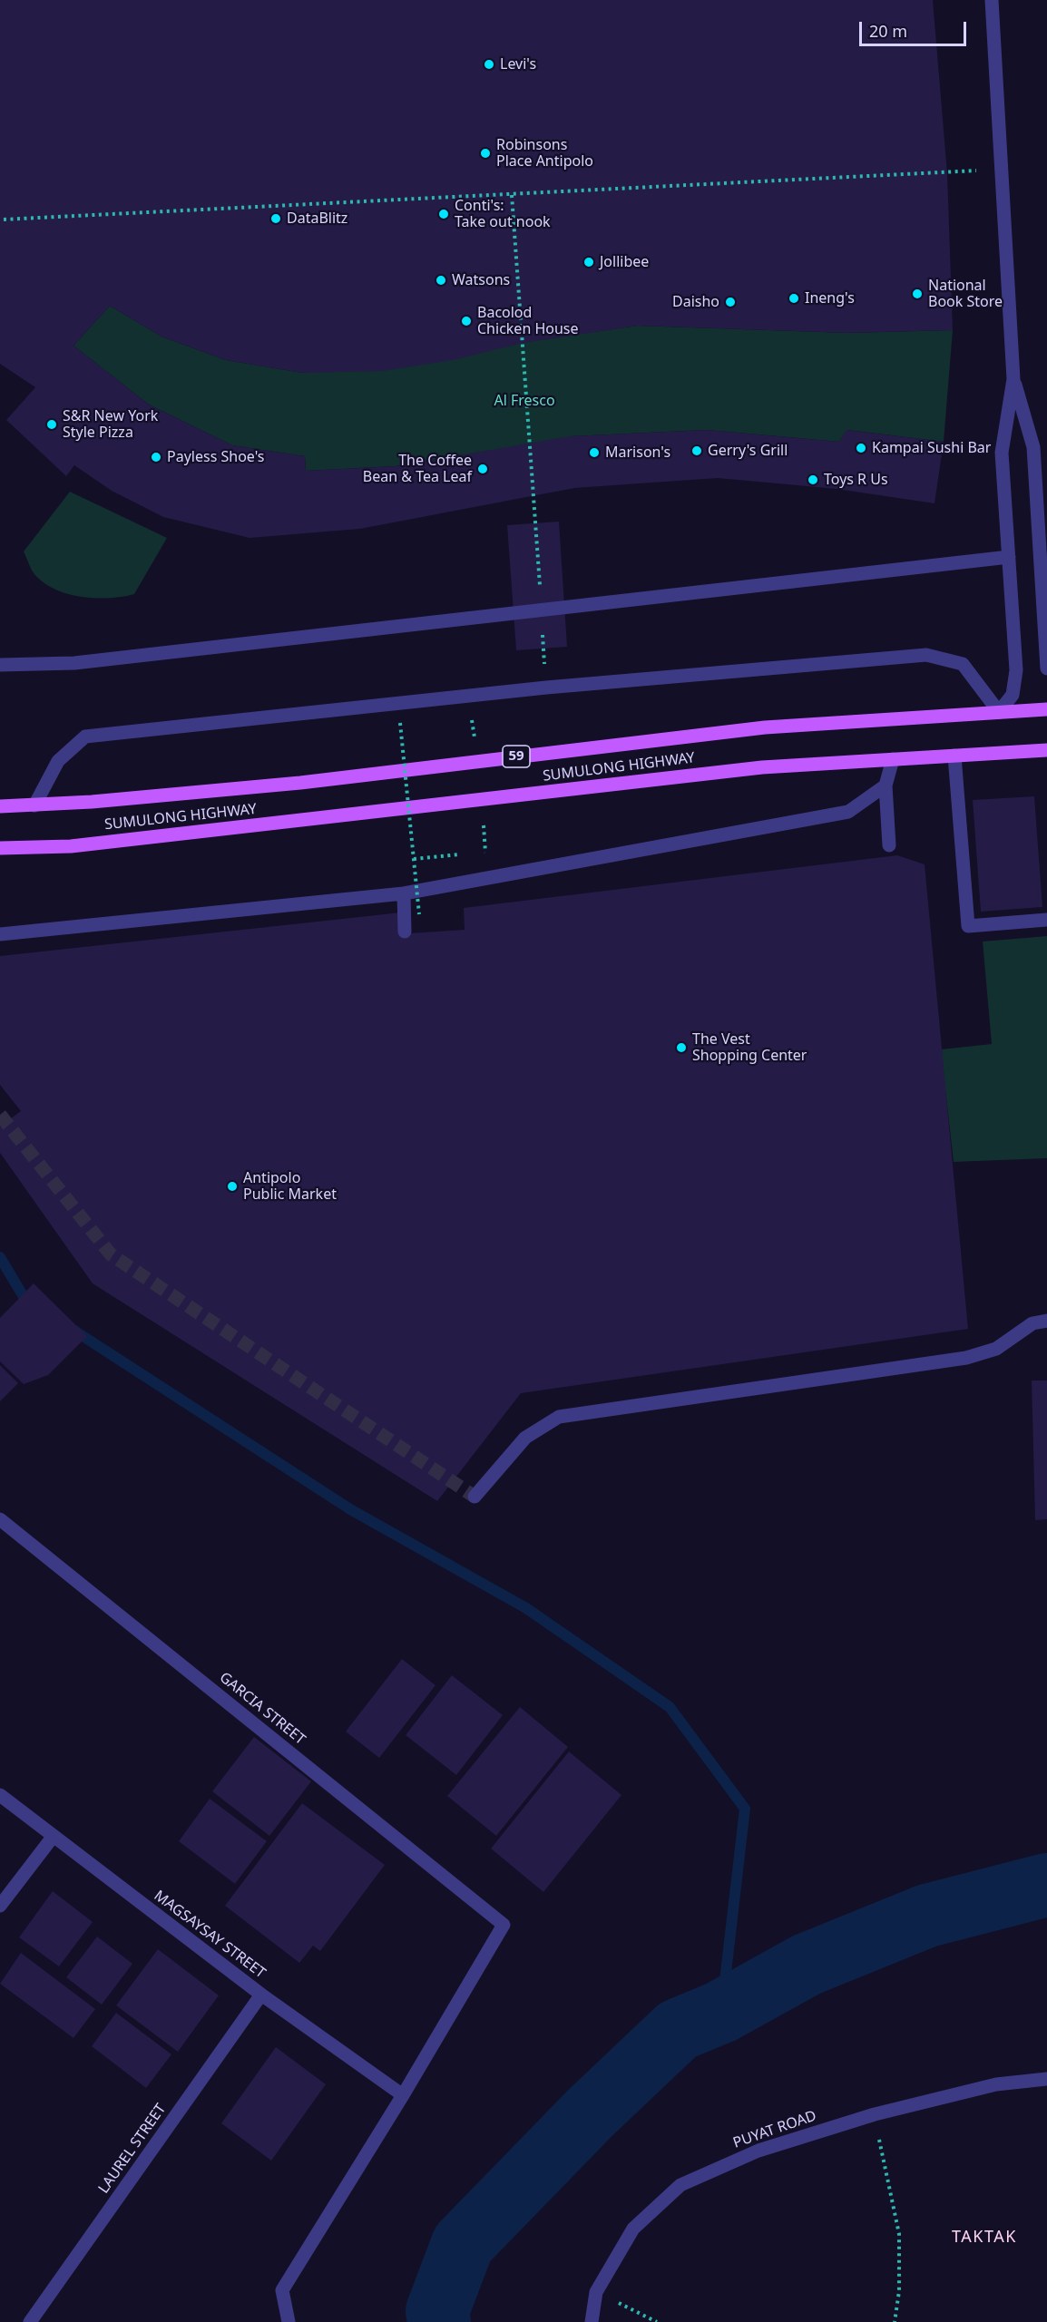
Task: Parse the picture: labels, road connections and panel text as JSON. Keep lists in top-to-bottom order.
{
  "streets": {
    "main road": ["59", "SUMULONG HIGHWAY"],
    "street": [
      "GARCIA STREET",
      "MAGSAYSAY STREET",
      "PUYAT ROAD",
      "LAUREL STREET"
    ]
  },
  "crossings": [
    ["GARCIA STREET", "MAGSAYSAY STREET"],
    ["MAGSAYSAY STREET", "LAUREL STREET"]
  ],
  "districts": ["TAKTAK"],
  "parks": ["Al Fresco"],
  "places": [
    "Levi's",
    "Robinsons Place Antipolo",
    "Conti's: Take out nook",
    "DataBlitz",
    "Jollibee",
    "Watsons",
    "National Book Store",
    "Ineng's",
    "Daisho",
    "Bacolod Chicken House",
    "S&R New York Style Pizza",
    "Kampai Sushi Bar",
    "Gerry's Grill",
    "Marison's",
    "Payless Shoe's",
    "The Coffee Bean & Tea Leaf",
    "Toys R Us",
    "The Vest Shopping Center",
    "Antipolo Public Market"
  ],
  "scale_bar": "20 m"
}
